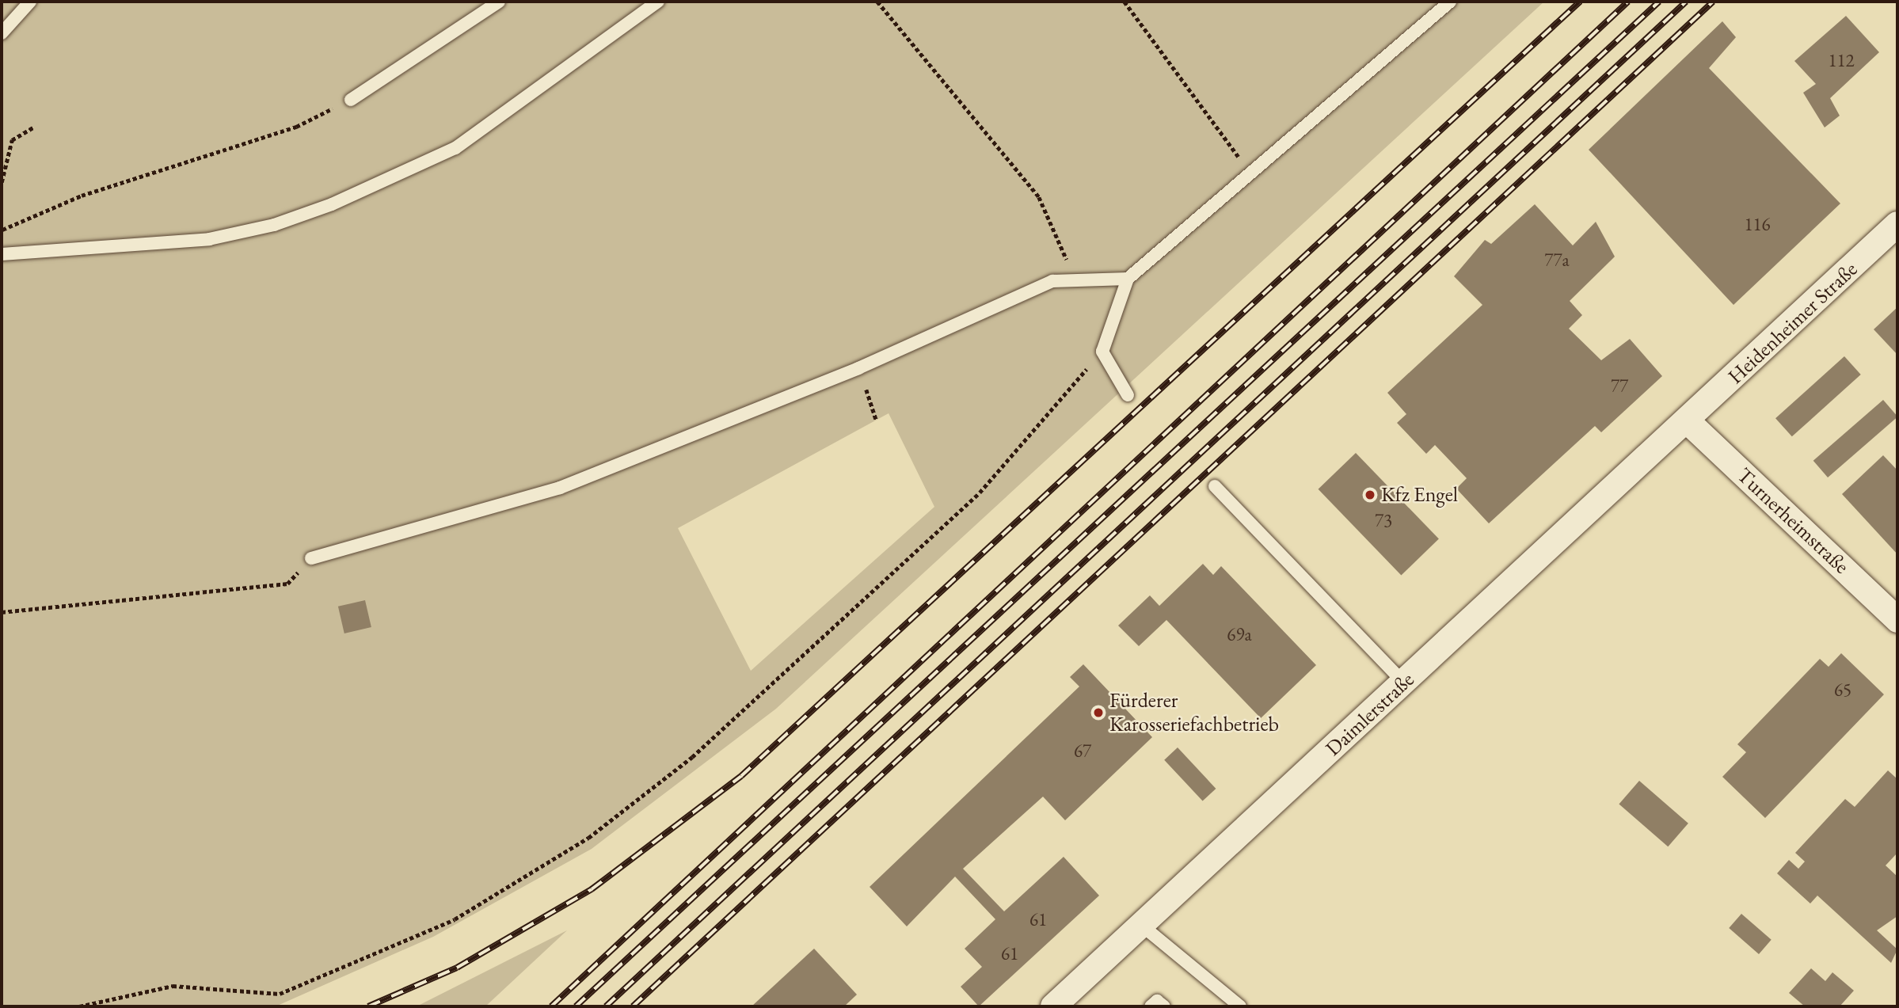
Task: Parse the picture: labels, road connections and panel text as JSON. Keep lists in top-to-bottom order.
{
  "streets": {
    "street": ["Heidenheimer Straße", "Turnerheimstraße", "Daimlerstraße"]
  },
  "crossings": [
    ["Heidenheimer Straße", "Turnerheimstraße"],
    ["Heidenheimer Straße", "Daimlerstraße"],
    ["Turnerheimstraße", "Daimlerstraße"]
  ],
  "places": ["Kfz Engel", "Fürderer Karosseriefachbetrieb"],
  "house_numbers": [
    "112",
    "116",
    "77a",
    "77",
    "73",
    "69a",
    "65",
    "67",
    "61",
    "61"
  ]
}
